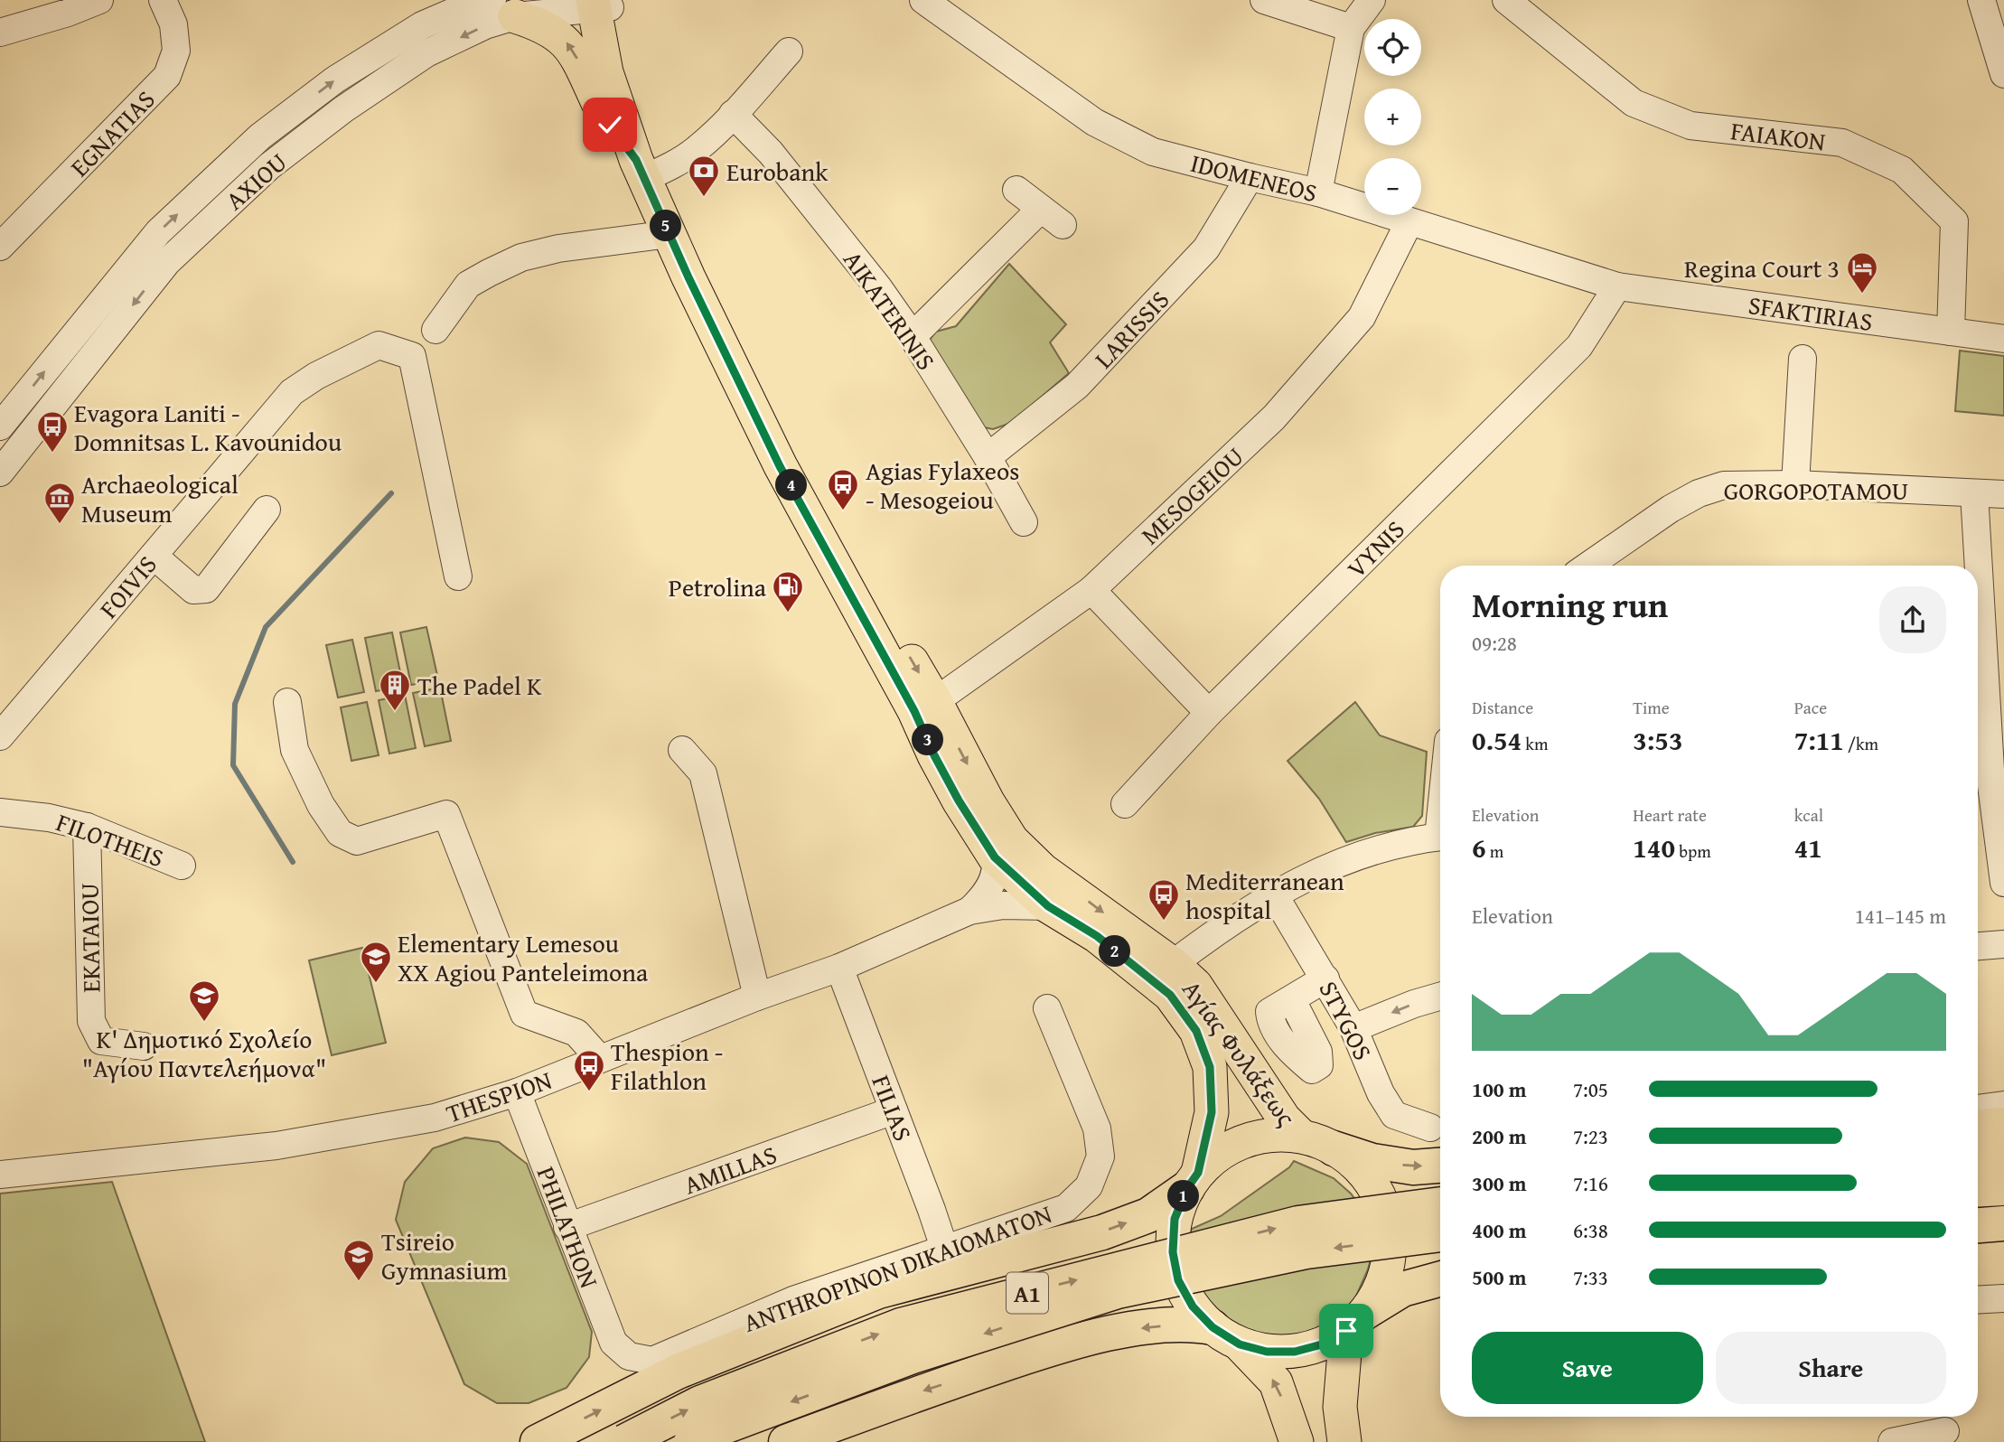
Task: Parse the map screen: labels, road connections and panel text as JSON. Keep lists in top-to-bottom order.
{
  "streets": {
    "highway": ["A1"],
    "main road": ["Αγίας Φυλάξεως"],
    "street": [
      "EGNATIAS",
      "FAIAKON",
      "IDOMENEOS",
      "AXIOU",
      "AIKATERINIS",
      "SFAKTIRIAS",
      "LARISSIS",
      "GORGOPOTAMOU",
      "MESOGEIOU",
      "VYNIS",
      "FOIVIS",
      "FILOTHEIS",
      "EKATAIOU",
      "STYGOS",
      "THESPION",
      "FILIAS",
      "AMILLAS",
      "PHILATHON",
      "ANTHROPINON DIKAIOMATON"
    ]
  },
  "crossings": [
    ["FAIAKON", "SFAKTIRIAS"],
    ["IDOMENEOS", "SFAKTIRIAS"],
    ["IDOMENEOS", "LARISSIS"],
    ["IDOMENEOS", "MESOGEIOU"],
    ["IDOMENEOS", "VYNIS"],
    ["AXIOU", "Αγίας Φυλάξεως"],
    ["AIKATERINIS", "LARISSIS"],
    ["SFAKTIRIAS", "VYNIS"],
    ["MESOGEIOU", "Αγίας Φυλάξεως"],
    ["FILOTHEIS", "EKATAIOU"],
    ["Αγίας Φυλάξεως", "THESPION"],
    ["THESPION", "FILIAS"],
    ["THESPION", "PHILATHON"],
    ["FILIAS", "AMILLAS"],
    ["FILIAS", "ANTHROPINON DIKAIOMATON"],
    ["AMILLAS", "PHILATHON"],
    ["PHILATHON", "ANTHROPINON DIKAIOMATON"]
  ],
  "places": {
    "bank": ["Eurobank"],
    "hotel": ["Regina Court 3"],
    "bus stop": [
      "Evagora Laniti - Domnitsas L. Kavounidou",
      "Agias Fylaxeos - Mesogeiou",
      "Mediterranean hospital",
      "Thespion - Filathlon"
    ],
    "museum": ["Archaeological Museum"],
    "fuel station": ["Petrolina"],
    "building": ["The Padel K"],
    "school or university": ["Elementary Lemesou XX Agiou Panteleimona", "Κ' Δημοτικό Σχολείο \"Αγίου Παντελεήμονα\"", "Tsireio Gymnasium"]
  },
  "page": {
    "map_buttons": ["+", "−"],
    "pins": [
      "5",
      "4",
      "3",
      "2",
      "1"
    ],
    "heading": ["Morning run", "09:28"],
    "stats": [
      ["Distance", "0.54 km"],
      ["Time", "3:53"],
      ["Pace", "7:11 /km"],
      ["Elevation", "6 m"],
      ["Heart rate", "140 bpm"],
      ["kcal", "41"]
    ],
    "chart": ["Elevation", "141–145 m"],
    "list": [
      {
        "name": "100 m",
        "note": "7:05"
      },
      {
        "name": "200 m",
        "note": "7:23"
      },
      {
        "name": "300 m",
        "note": "7:16"
      },
      {
        "name": "400 m",
        "note": "6:38"
      },
      {
        "name": "500 m",
        "note": "7:33"
      }
    ],
    "buttons": ["Save", "Share"]
  }
}
